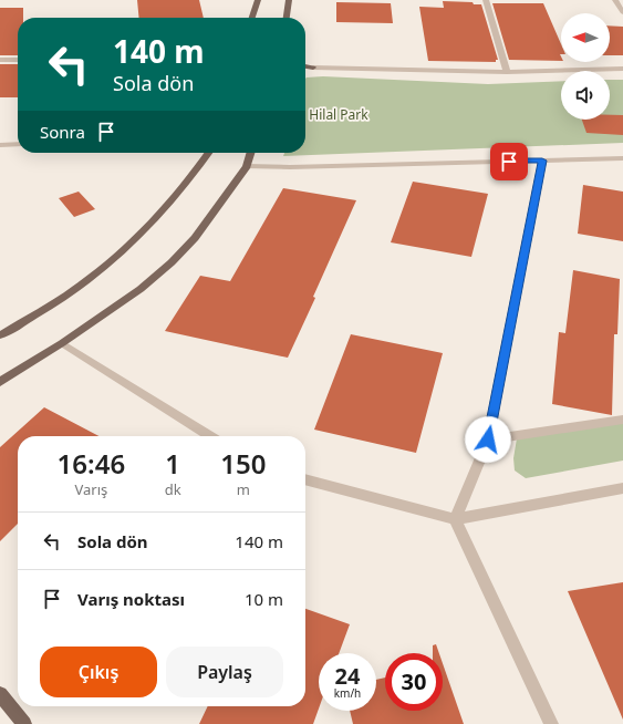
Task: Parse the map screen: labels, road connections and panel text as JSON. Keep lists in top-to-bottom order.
{
  "parks": ["Hilal Park"],
  "north": "left",
  "page": {
    "turn": ["140 m", "Sola dön"],
    "then": "Sonra",
    "eta": [
      "16:46",
      "Varış",
      "1",
      "dk",
      "150",
      "m"
    ],
    "list": [
      {
        "name": "Sola dön",
        "value": "140 m"
      },
      {
        "name": "Varış noktası",
        "value": "10 m"
      }
    ],
    "buttons": ["Çıkış", "Paylaş"],
    "speed": "24 km/h",
    "limit": "30"
  }
}
